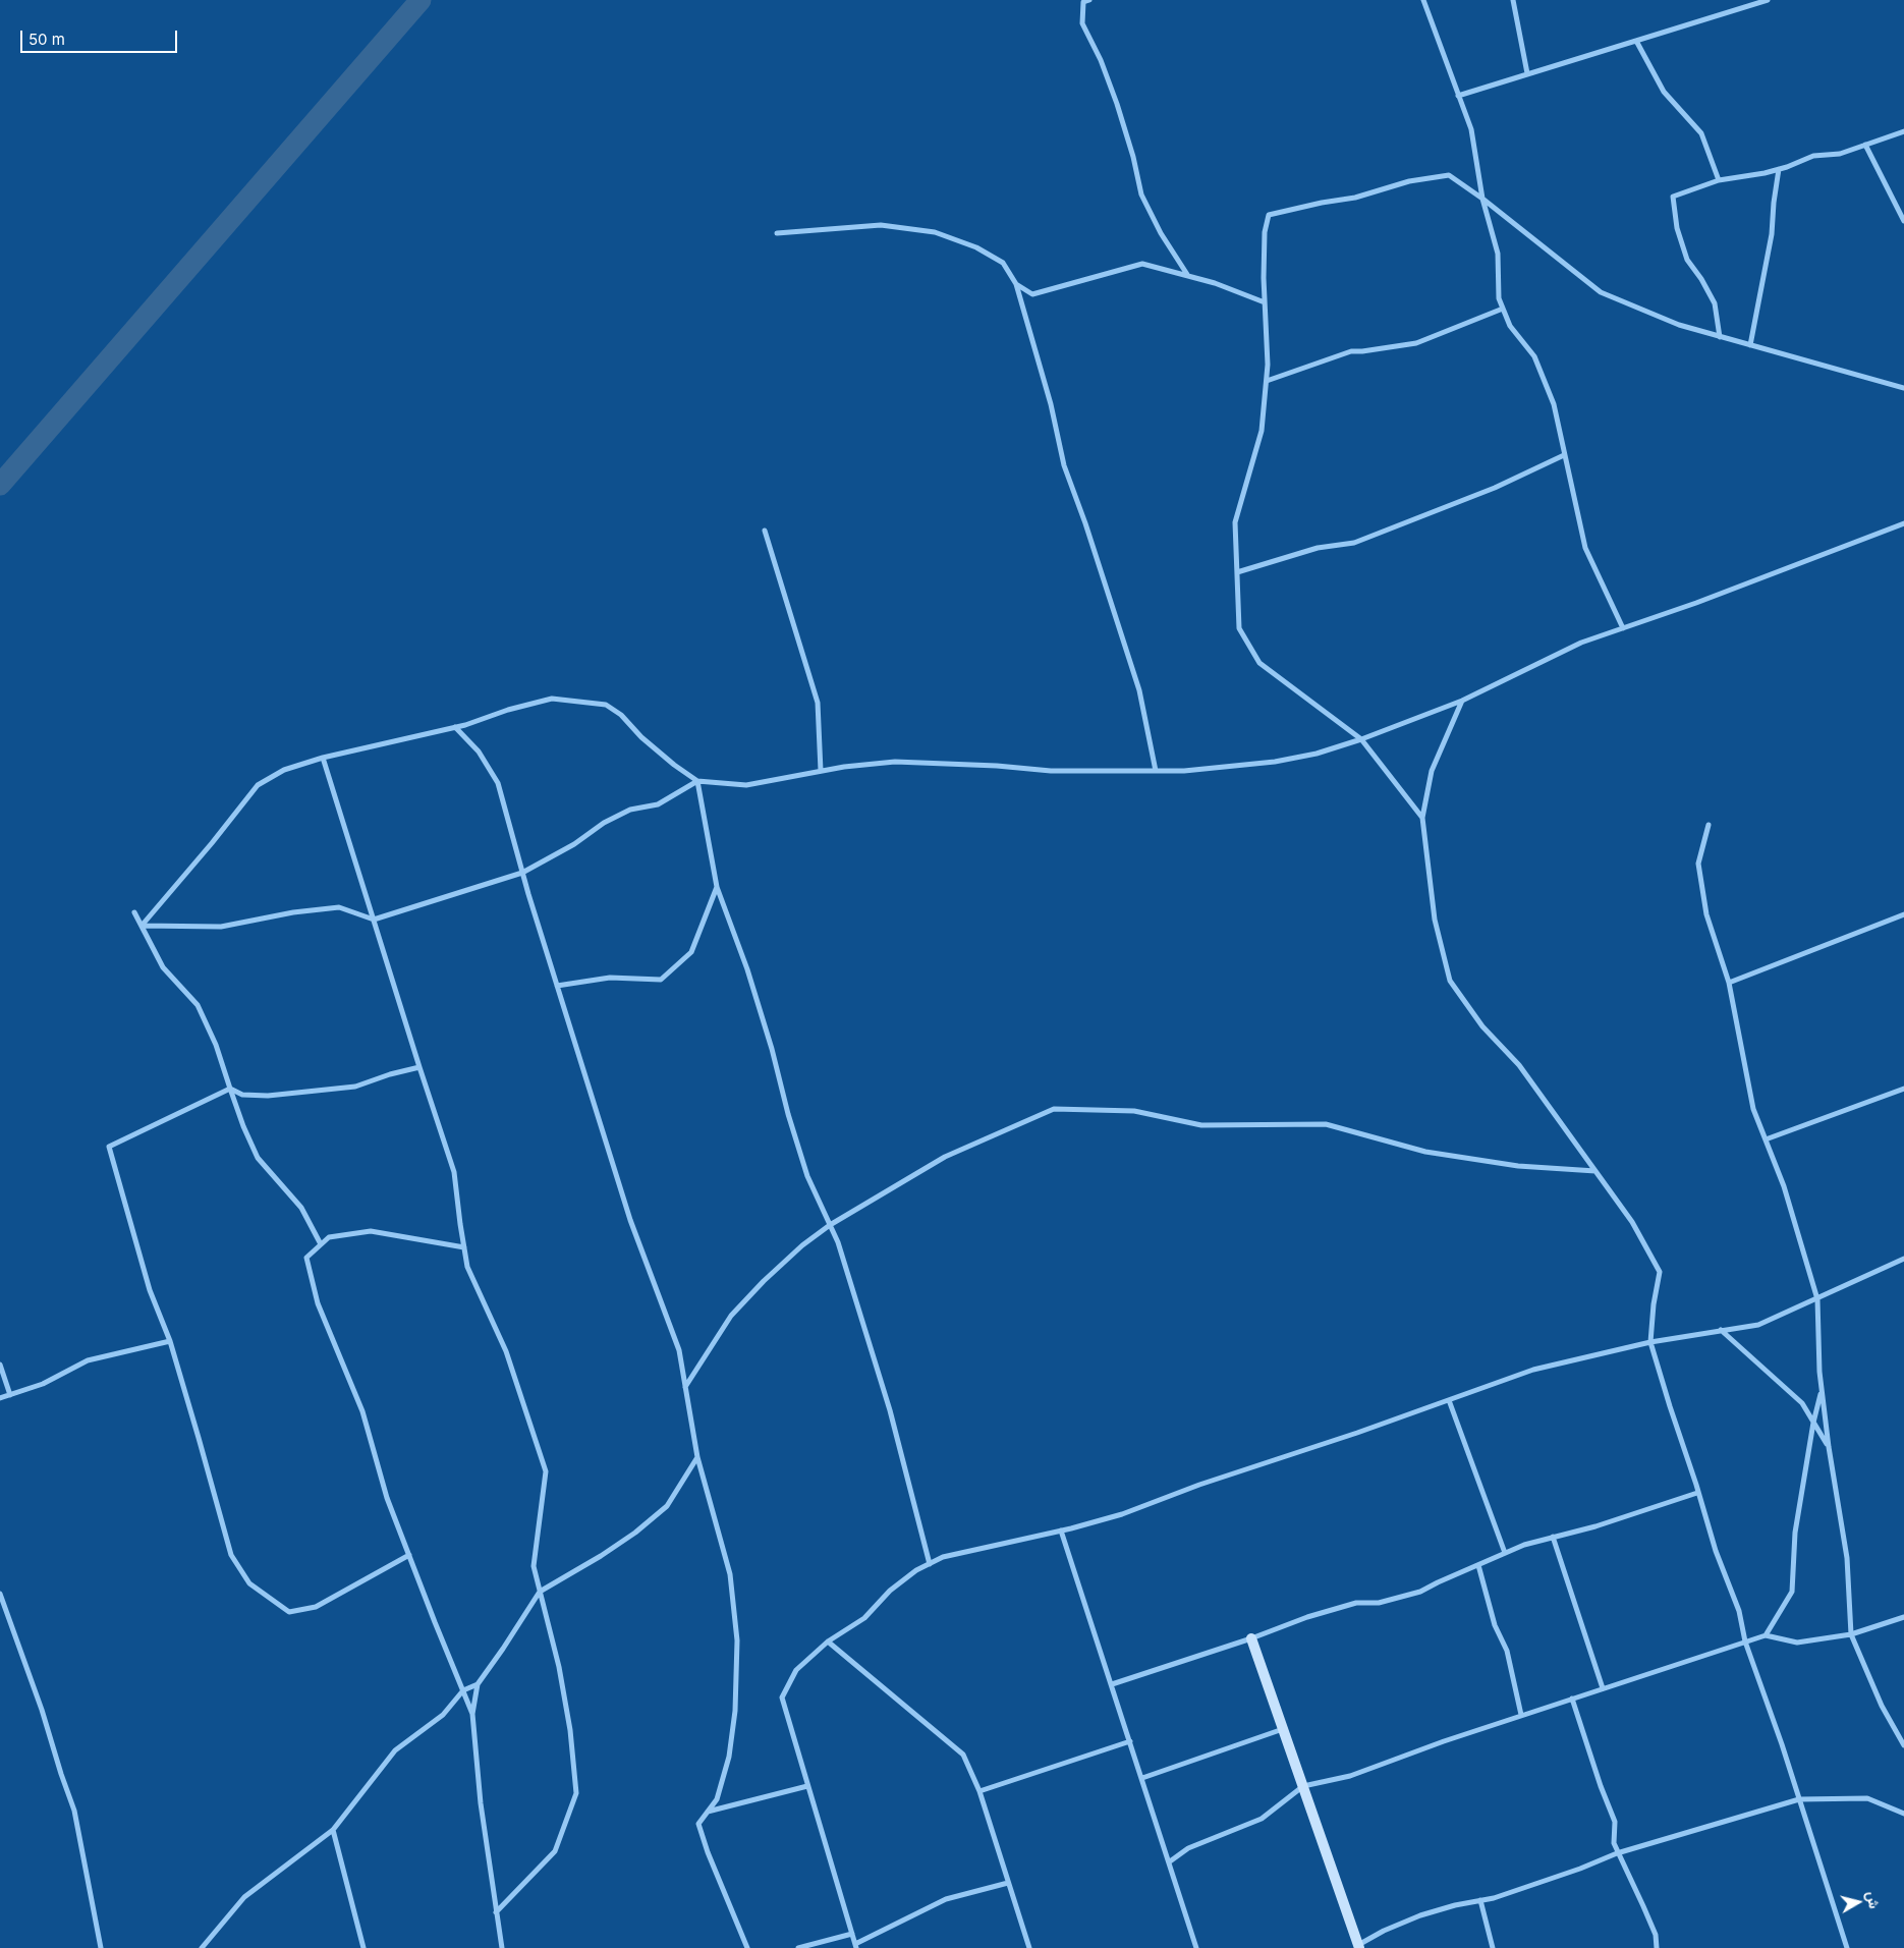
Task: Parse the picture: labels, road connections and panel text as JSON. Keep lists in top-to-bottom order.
{
  "scale_bar": "50 m",
  "north": "right"
}
